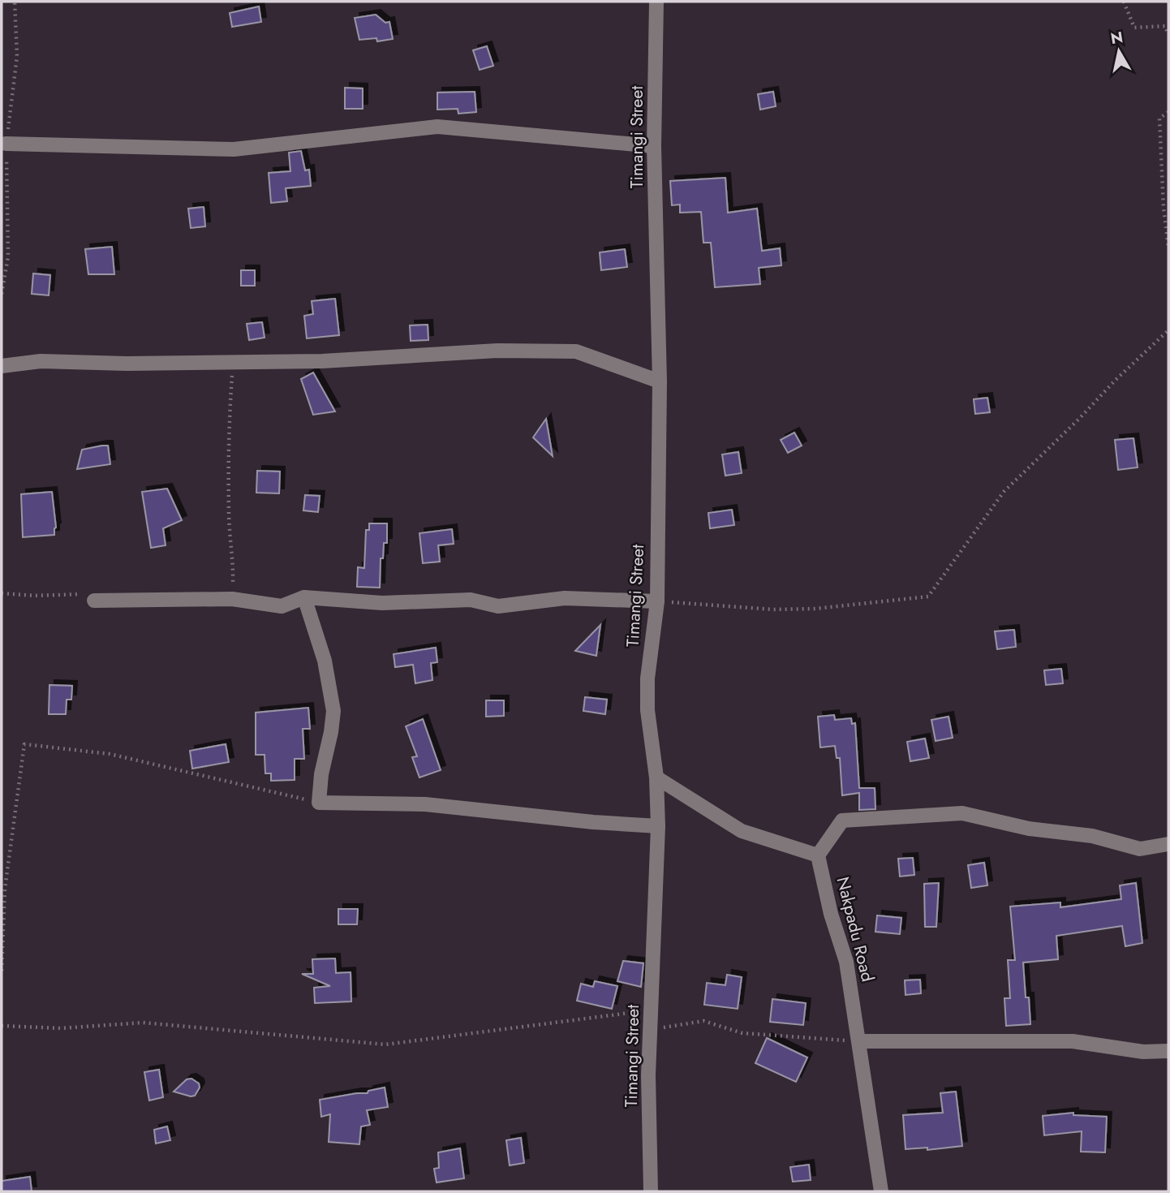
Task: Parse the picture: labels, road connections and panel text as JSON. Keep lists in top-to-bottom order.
{
  "streets": {
    "street": ["Timangi Street", "Nakpadu Road"]
  },
  "north": "top"
}
